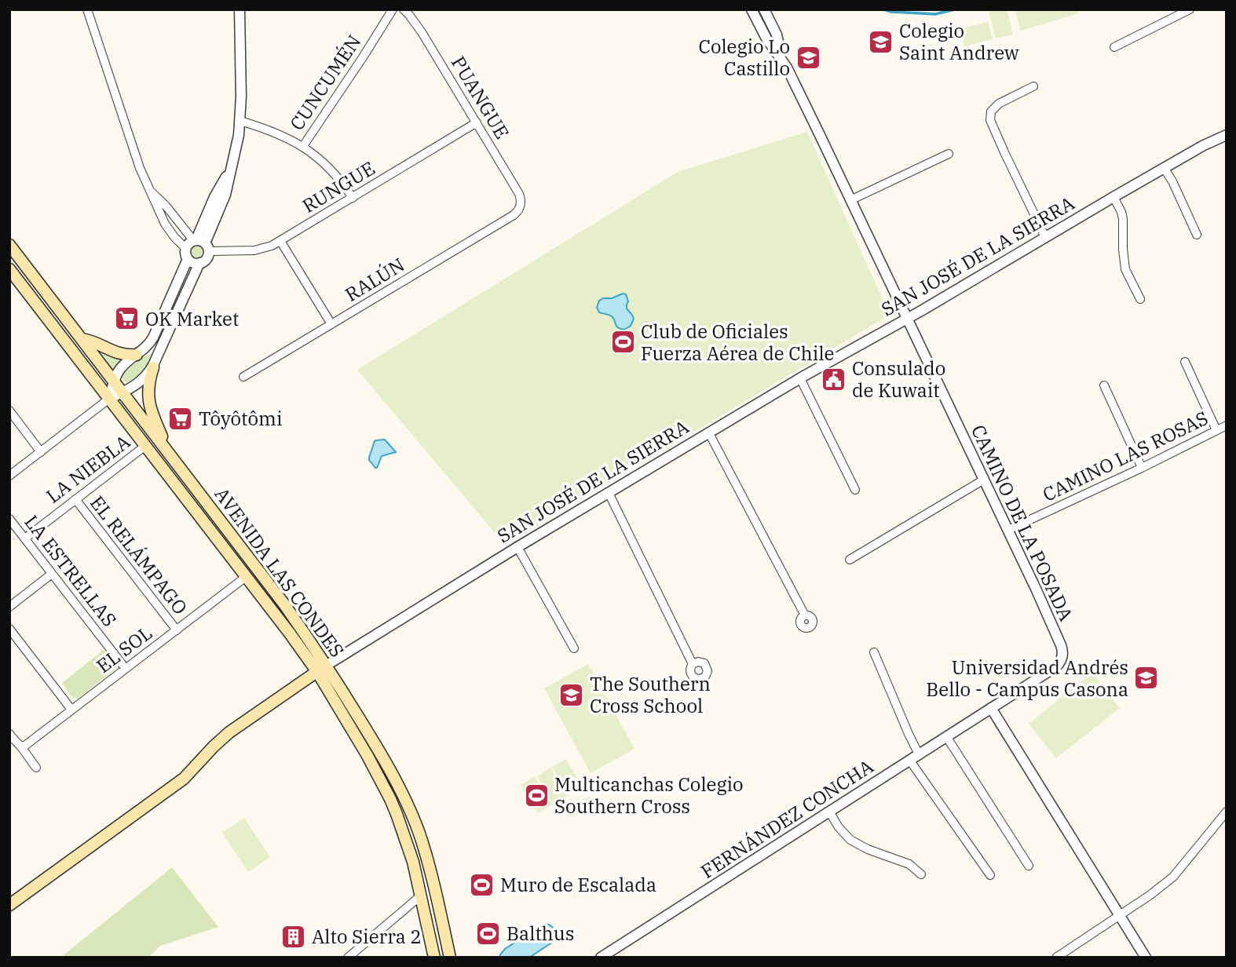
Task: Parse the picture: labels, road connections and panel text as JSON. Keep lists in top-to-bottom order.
{
  "streets": {
    "main road": ["SAN JOSÉ DE LA SIERRA", "AVENIDA LAS CONDES"],
    "street": [
      "CUNCUMÉN",
      "PUANGUE",
      "RUNGUE",
      "RALÚN",
      "CAMINO LAS ROSAS",
      "LA NIEBLA",
      "CAMINO DE LA POSADA",
      "EL RELÁMPAGO",
      "LA ESTRELLAS",
      "EL SOL",
      "FERNÁNDEZ CONCHA"
    ]
  },
  "crossings": [
    ["PUANGUE", "RUNGUE"],
    ["PUANGUE", "RALÚN"],
    ["SAN JOSÉ DE LA SIERRA", "CAMINO DE LA POSADA"],
    ["SAN JOSÉ DE LA SIERRA", "AVENIDA LAS CONDES"],
    ["CAMINO LAS ROSAS", "CAMINO DE LA POSADA"],
    ["LA NIEBLA", "EL RELÁMPAGO"],
    ["LA NIEBLA", "LA ESTRELLAS"],
    ["LA NIEBLA", "AVENIDA LAS CONDES"],
    ["CAMINO DE LA POSADA", "FERNÁNDEZ CONCHA"],
    ["EL RELÁMPAGO", "EL SOL"],
    ["LA ESTRELLAS", "EL SOL"],
    ["AVENIDA LAS CONDES", "EL SOL"]
  ],
  "places": {
    "school or university": [
      "Colegio Saint Andrew",
      "Colegio Lo Castillo",
      "Universidad Andrés Bello - Campus Casona",
      "The Southern Cross School"
    ],
    "supermarket": ["OK Market", "Tôyôtômi"],
    "sports": [
      "Club de Oficiales Fuerza Aérea de Chile",
      "Multicanchas Colegio Southern Cross",
      "Muro de Escalada",
      "Balthus"
    ],
    "public building": ["Consulado de Kuwait"],
    "building": ["Alto Sierra 2"]
  }
}
